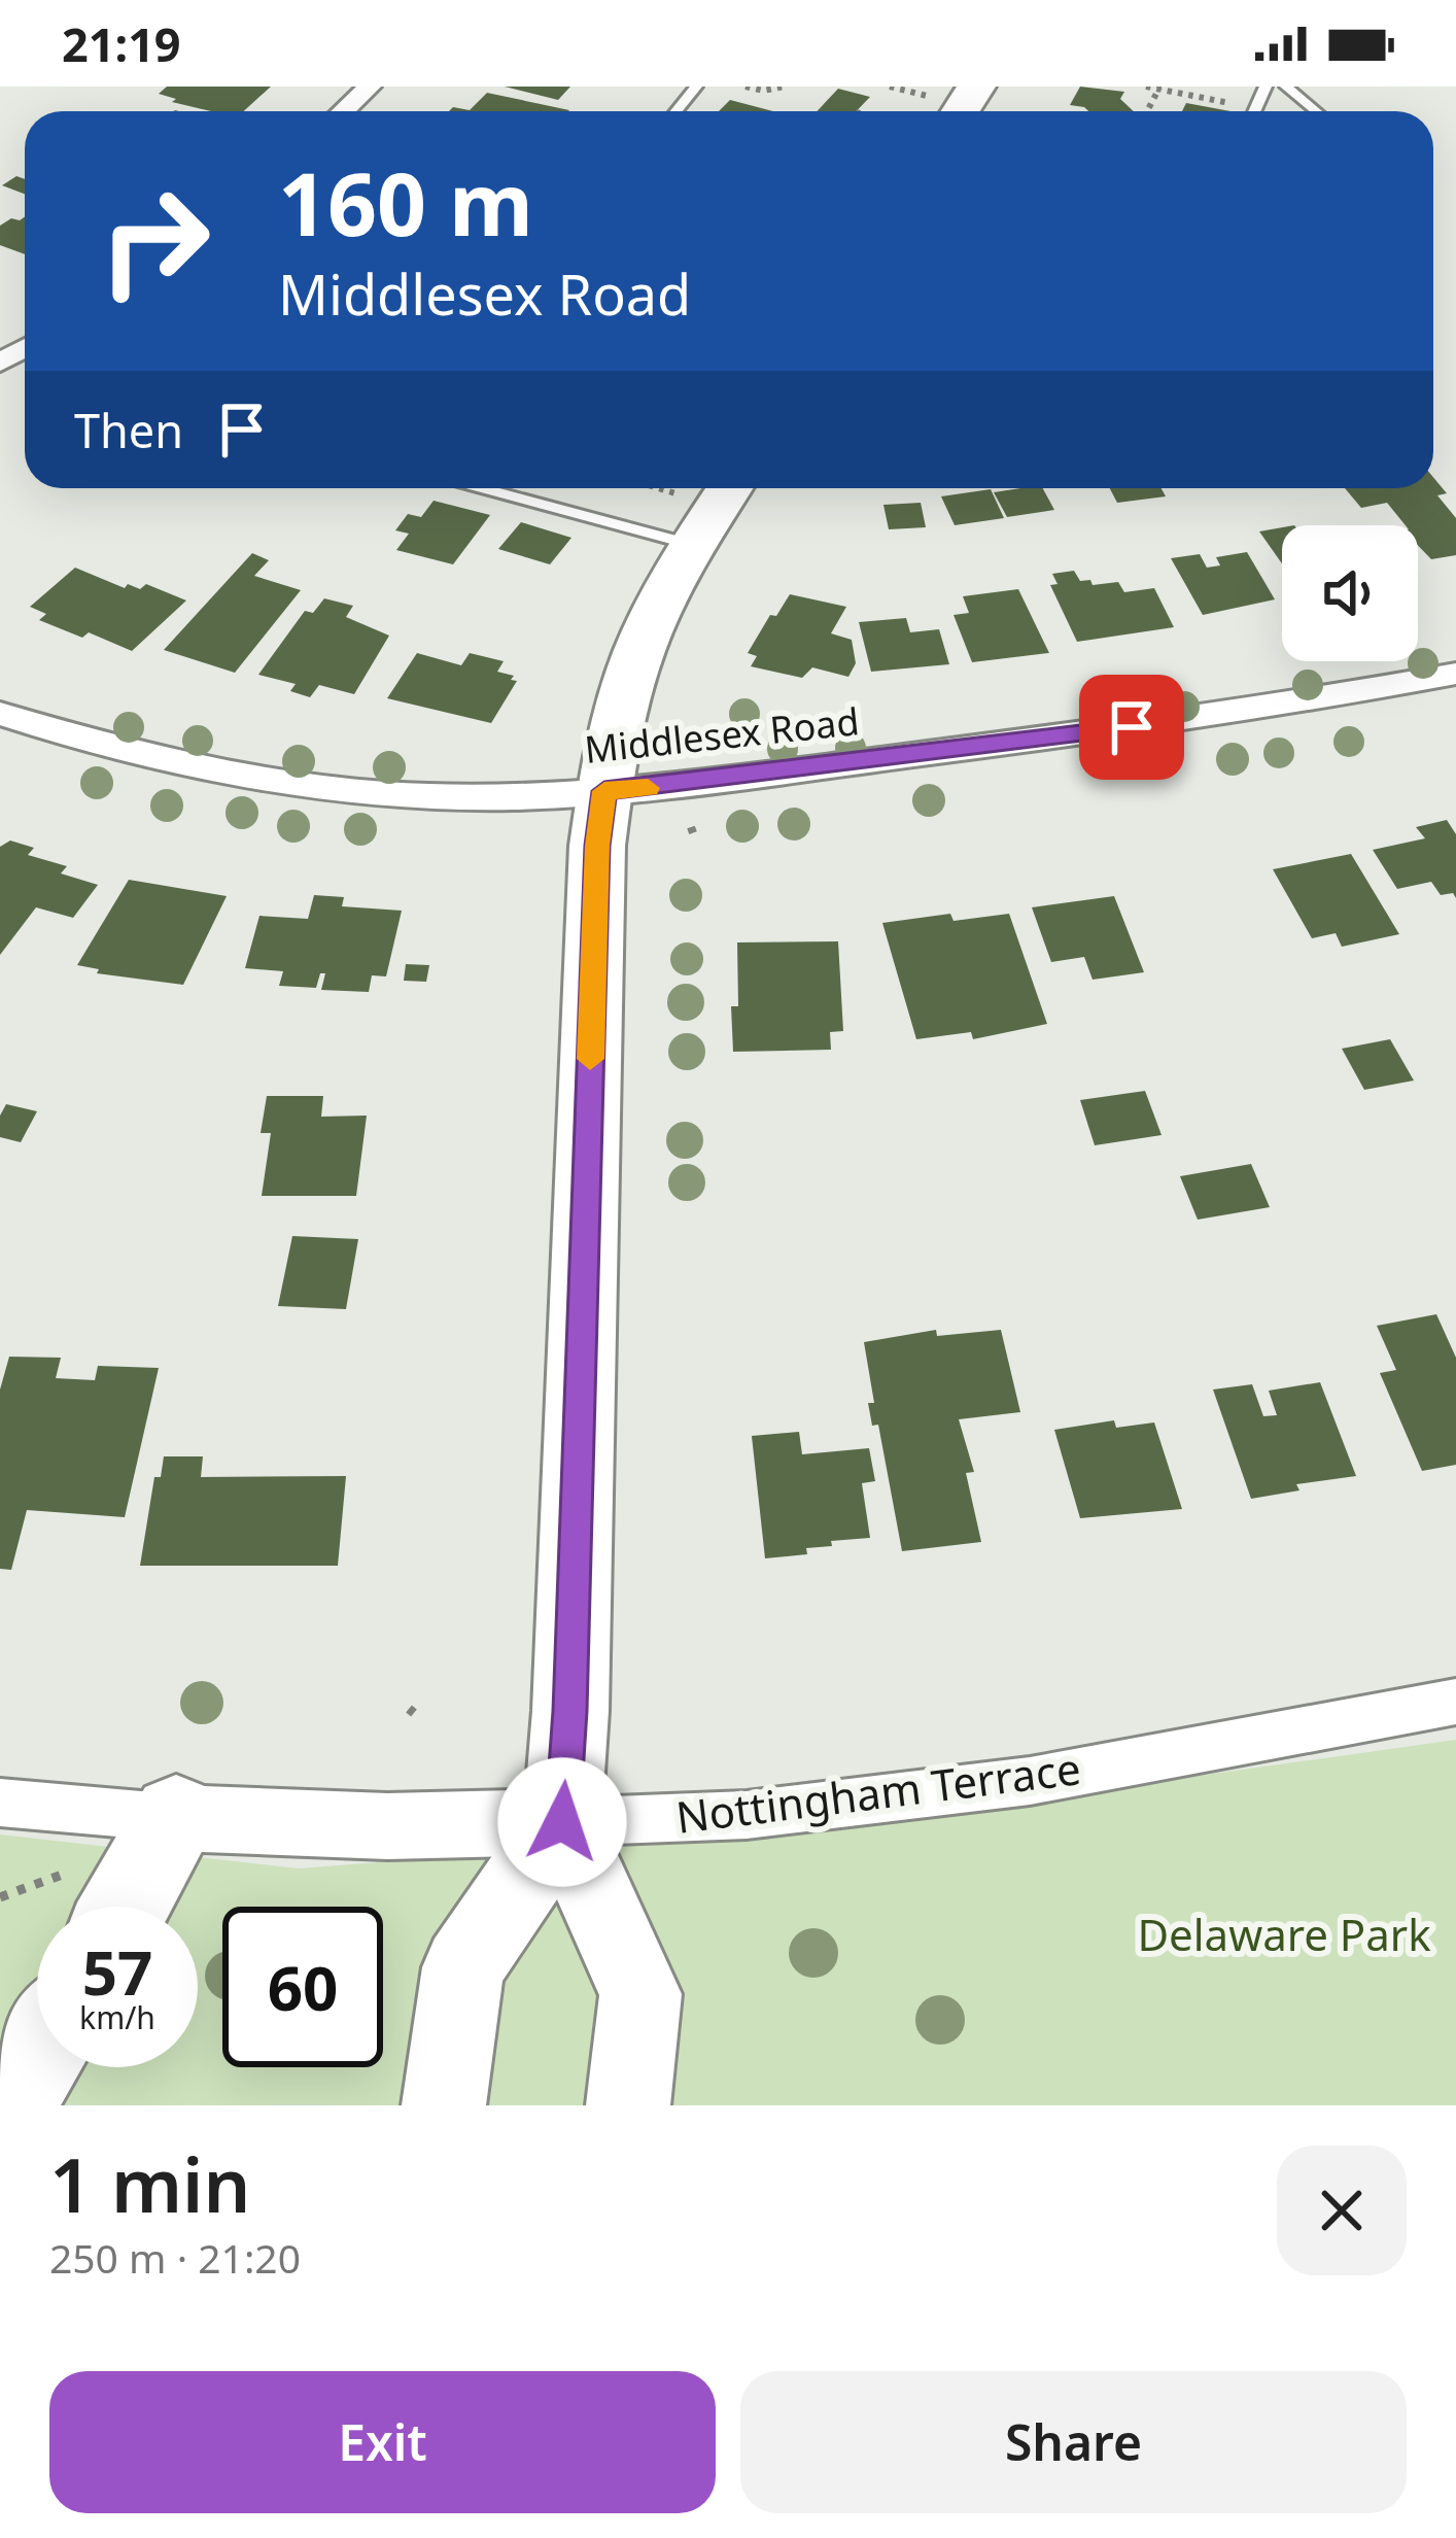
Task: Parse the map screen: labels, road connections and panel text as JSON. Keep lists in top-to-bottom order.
{
  "streets": {
    "street": ["Middlesex Road", "Nottingham Terrace"]
  },
  "parks": ["Delaware Park"],
  "page": {
    "status": "21:19",
    "turn": ["160 m", "Middlesex Road"],
    "then": "Then",
    "speed": "57 km/h",
    "limit": "60",
    "heading": ["1 min", "250 m · 21:20"],
    "buttons": ["Exit", "Share"]
  }
}
